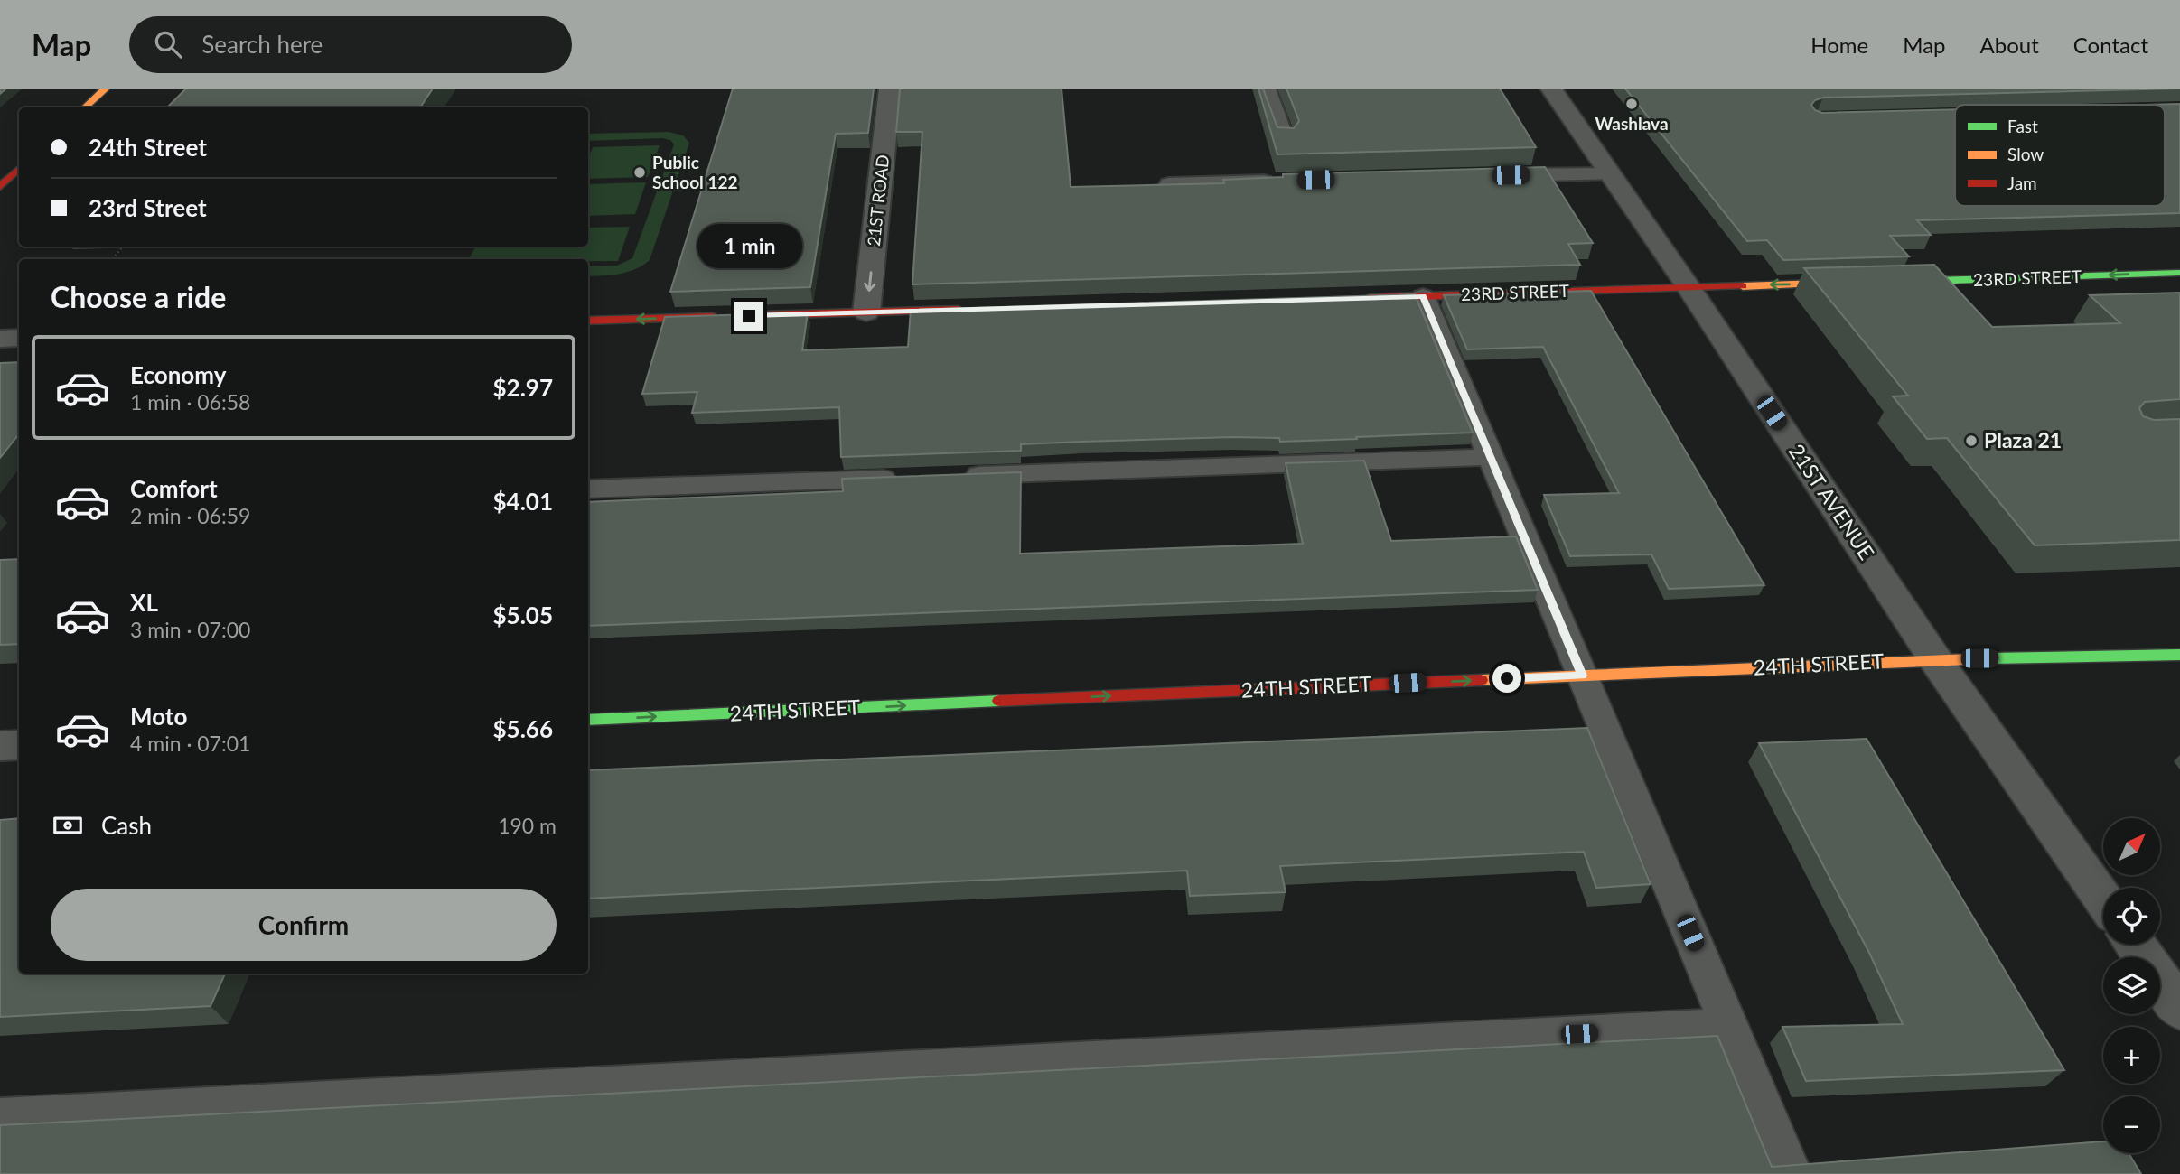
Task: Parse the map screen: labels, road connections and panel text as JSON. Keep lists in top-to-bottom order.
{
  "streets": {
    "street": [
      "21ST ROAD",
      "23RD STREET",
      "21ST AVENUE",
      "24TH STREET"
    ]
  },
  "crossings": [
    ["23RD STREET", "21ST AVENUE"],
    ["21ST AVENUE", "24TH STREET"]
  ],
  "one_way": ["21ST ROAD", "23RD STREET", "24TH STREET"],
  "places": ["Washlava", "Public School 122", "Plaza 21"],
  "legend": ["Fast", "Slow", "Jam"],
  "north": "top right",
  "page": {
    "header": "Map",
    "search": "Search here",
    "nav": [
      "Home",
      "Map",
      "About",
      "Contact"
    ],
    "banner": ["24th Street", "23rd Street"],
    "bubble": "1 min",
    "heading": "Choose a ride",
    "list": [
      {
        "name": "Economy",
        "note": "1 min · 06:58",
        "value": "$2.97"
      },
      {
        "name": "Comfort",
        "note": "2 min · 06:59",
        "value": "$4.01"
      },
      {
        "name": "XL",
        "note": "3 min · 07:00",
        "value": "$5.05"
      },
      {
        "name": "Moto",
        "note": "4 min · 07:01",
        "value": "$5.66"
      }
    ],
    "pay": ["Cash", "190 m"],
    "map_buttons": ["+", "−"],
    "buttons": "Confirm"
  }
}
